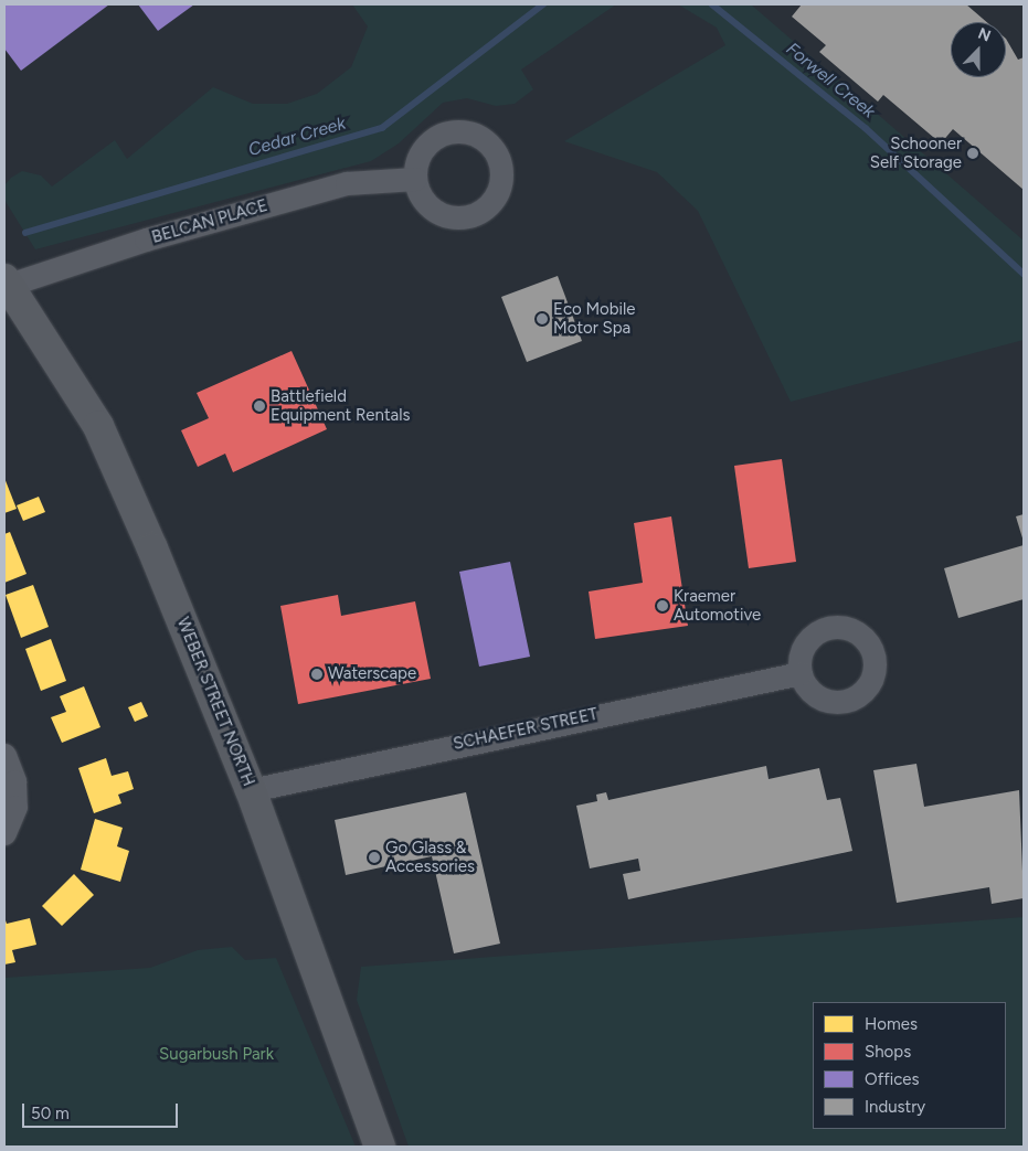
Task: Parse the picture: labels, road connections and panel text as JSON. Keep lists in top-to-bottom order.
{
  "streets": {
    "main road": ["WEBER STREET NORTH"],
    "street": ["BELCAN PLACE", "SCHAEFER STREET"]
  },
  "crossings": [
    ["BELCAN PLACE", "WEBER STREET NORTH"],
    ["WEBER STREET NORTH", "SCHAEFER STREET"]
  ],
  "water": ["Forwell Creek", "Cedar Creek"],
  "parks": ["Sugarbush Park"],
  "places": [
    "Schooner Self Storage",
    "Eco Mobile Motor Spa",
    "Battlefield Equipment Rentals",
    "Kraemer Automotive",
    "Waterscape",
    "Go Glass & Accessories"
  ],
  "legend": [
    "Homes",
    "Shops",
    "Offices",
    "Industry"
  ],
  "scale_bar": "50 m",
  "north": "top"
}
